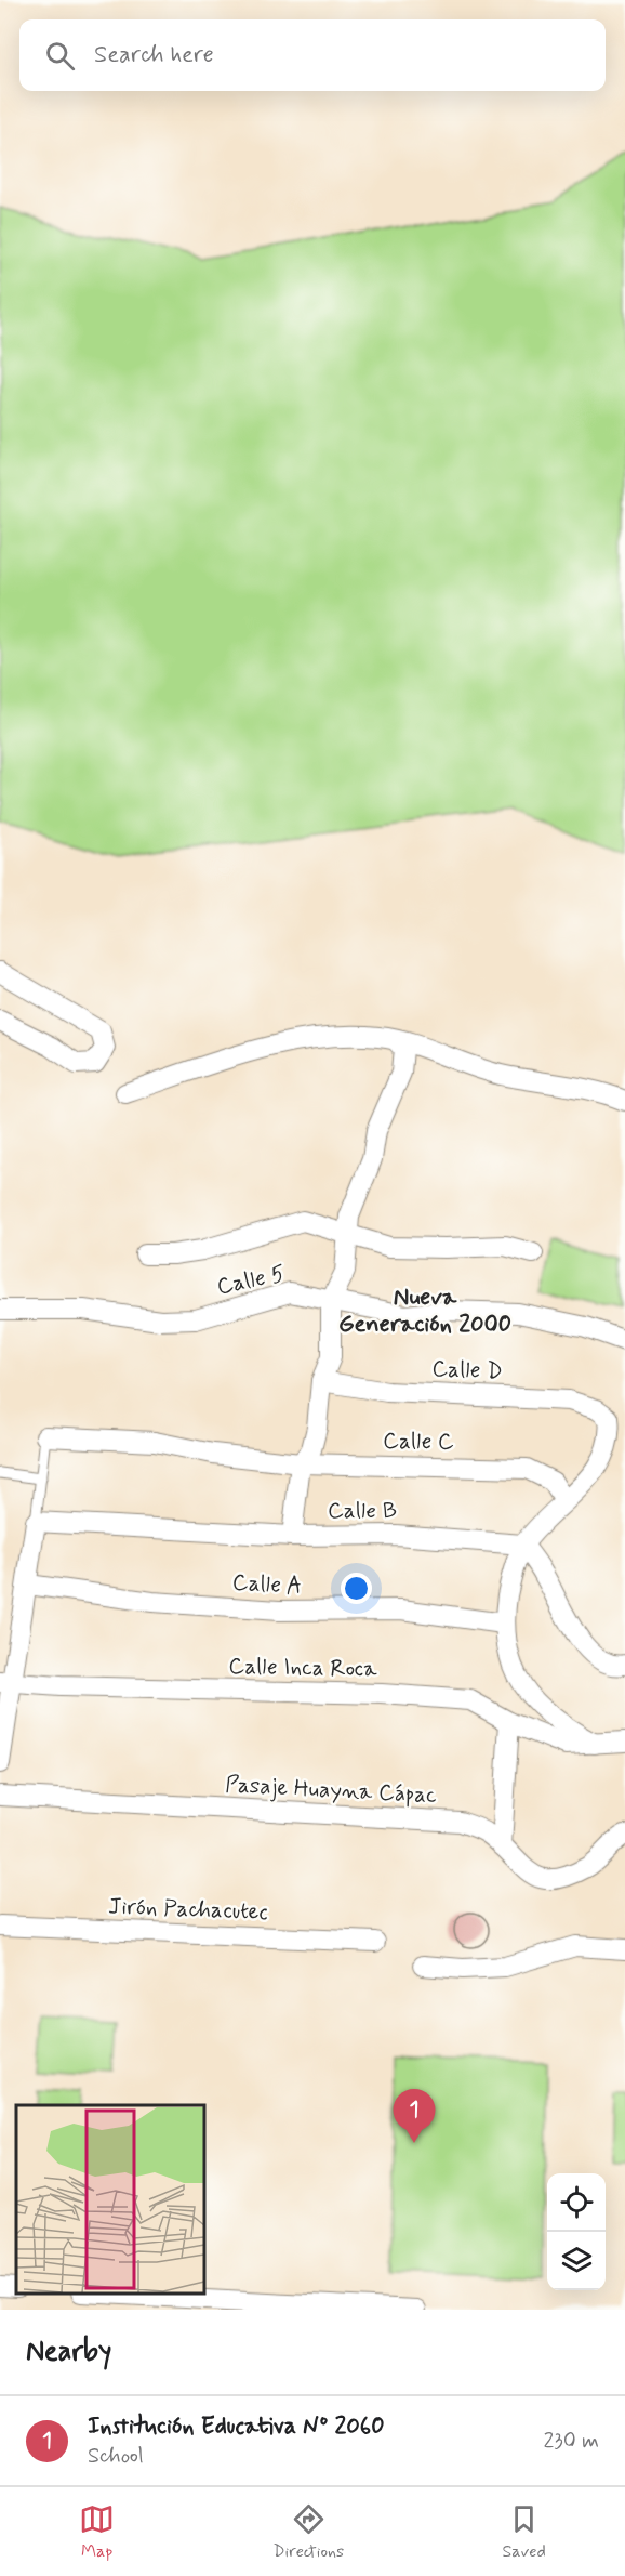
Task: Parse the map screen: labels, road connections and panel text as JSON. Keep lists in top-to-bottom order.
{
  "streets": {
    "street": [
      "Calle 5",
      "Calle D",
      "Calle C",
      "Calle B",
      "Calle A",
      "Calle Inca Roca",
      "Pasaje Huayna Cápac",
      "Jirón Pachacutec"
    ]
  },
  "crossings": [
    ["Calle D", "Calle C"]
  ],
  "districts": ["Nueva Generación 2000"],
  "page": {
    "search": "Search here",
    "pins": "1",
    "heading": "Nearby",
    "list": [
      {
        "mark": "1",
        "name": "Institución Educativa Nº 2060",
        "note": "School",
        "value": "230 m"
      }
    ],
    "nav": ["Map", "Directions", "Saved"]
  }
}
